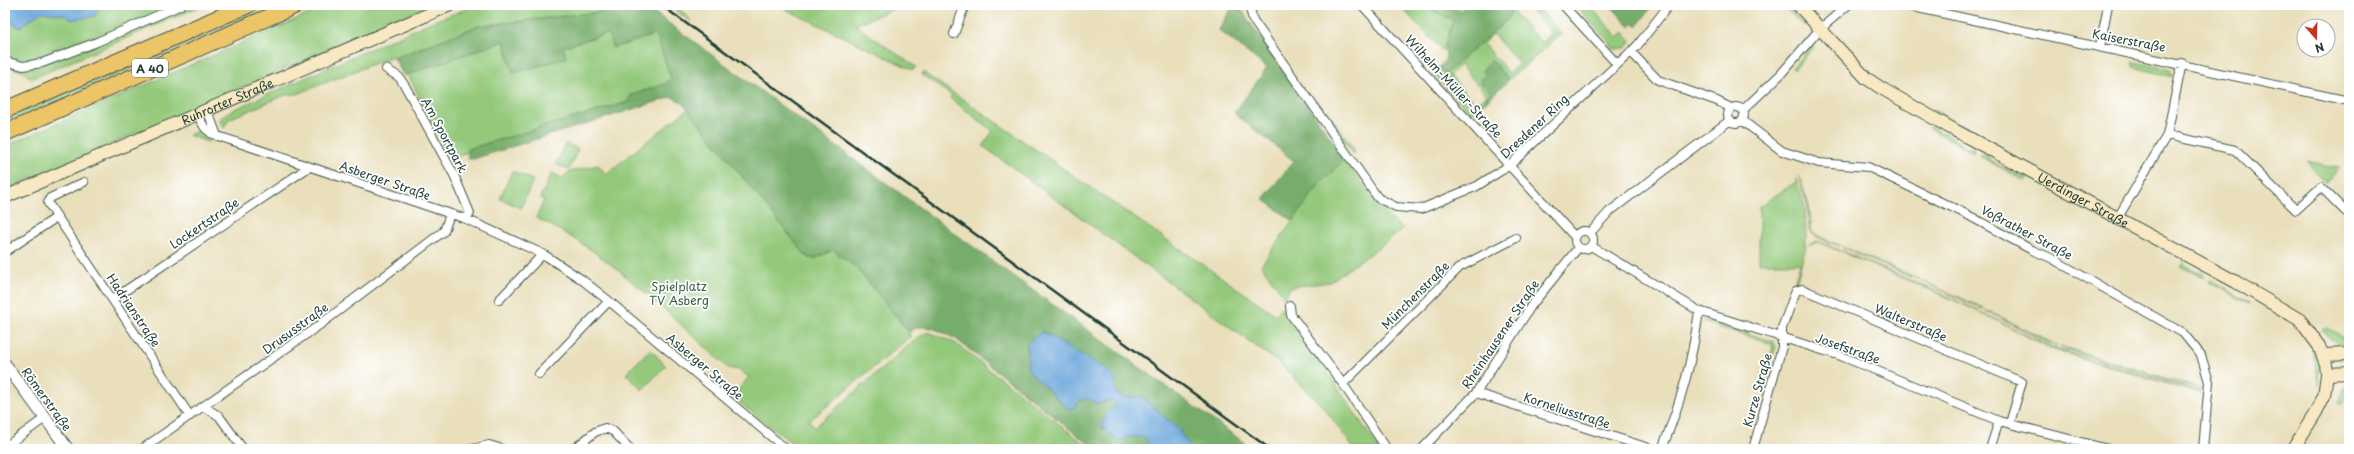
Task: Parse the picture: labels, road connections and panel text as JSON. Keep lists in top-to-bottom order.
{
  "streets": {
    "highway": ["A 40"],
    "main road": ["Ruhrorter Straße", "Uerdinger Straße"],
    "street": [
      "Kaiserstraße",
      "Wilhelm-Müller-Straße",
      "Dresdener Ring",
      "Am Sportpark",
      "Asberger Straße",
      "Lockertstraße",
      "Voßrather Straße",
      "Münchenstraße",
      "Hadrianstraße",
      "Walterstraße",
      "Drususstraße",
      "Rheinhausener Straße",
      "Josefstraße",
      "Kurze Straße",
      "Römerstraße",
      "Korneliusstraße"
    ]
  },
  "crossings": [
    ["Wilhelm-Müller-Straße", "Dresdener Ring"],
    ["Wilhelm-Müller-Straße", "Rheinhausener Straße"],
    ["Wilhelm-Müller-Straße", "Josefstraße"],
    ["Ruhrorter Straße", "Asberger Straße"],
    ["Am Sportpark", "Asberger Straße"],
    ["Asberger Straße", "Lockertstraße"],
    ["Asberger Straße", "Drususstraße"],
    ["Lockertstraße", "Hadrianstraße"],
    ["Hadrianstraße", "Drususstraße"],
    ["Walterstraße", "Josefstraße"],
    ["Walterstraße", "Kurze Straße"],
    ["Rheinhausener Straße", "Josefstraße"],
    ["Rheinhausener Straße", "Korneliusstraße"],
    ["Josefstraße", "Kurze Straße"]
  ],
  "parks": ["Spielplatz TV Asberg"],
  "north": "bottom"
}
